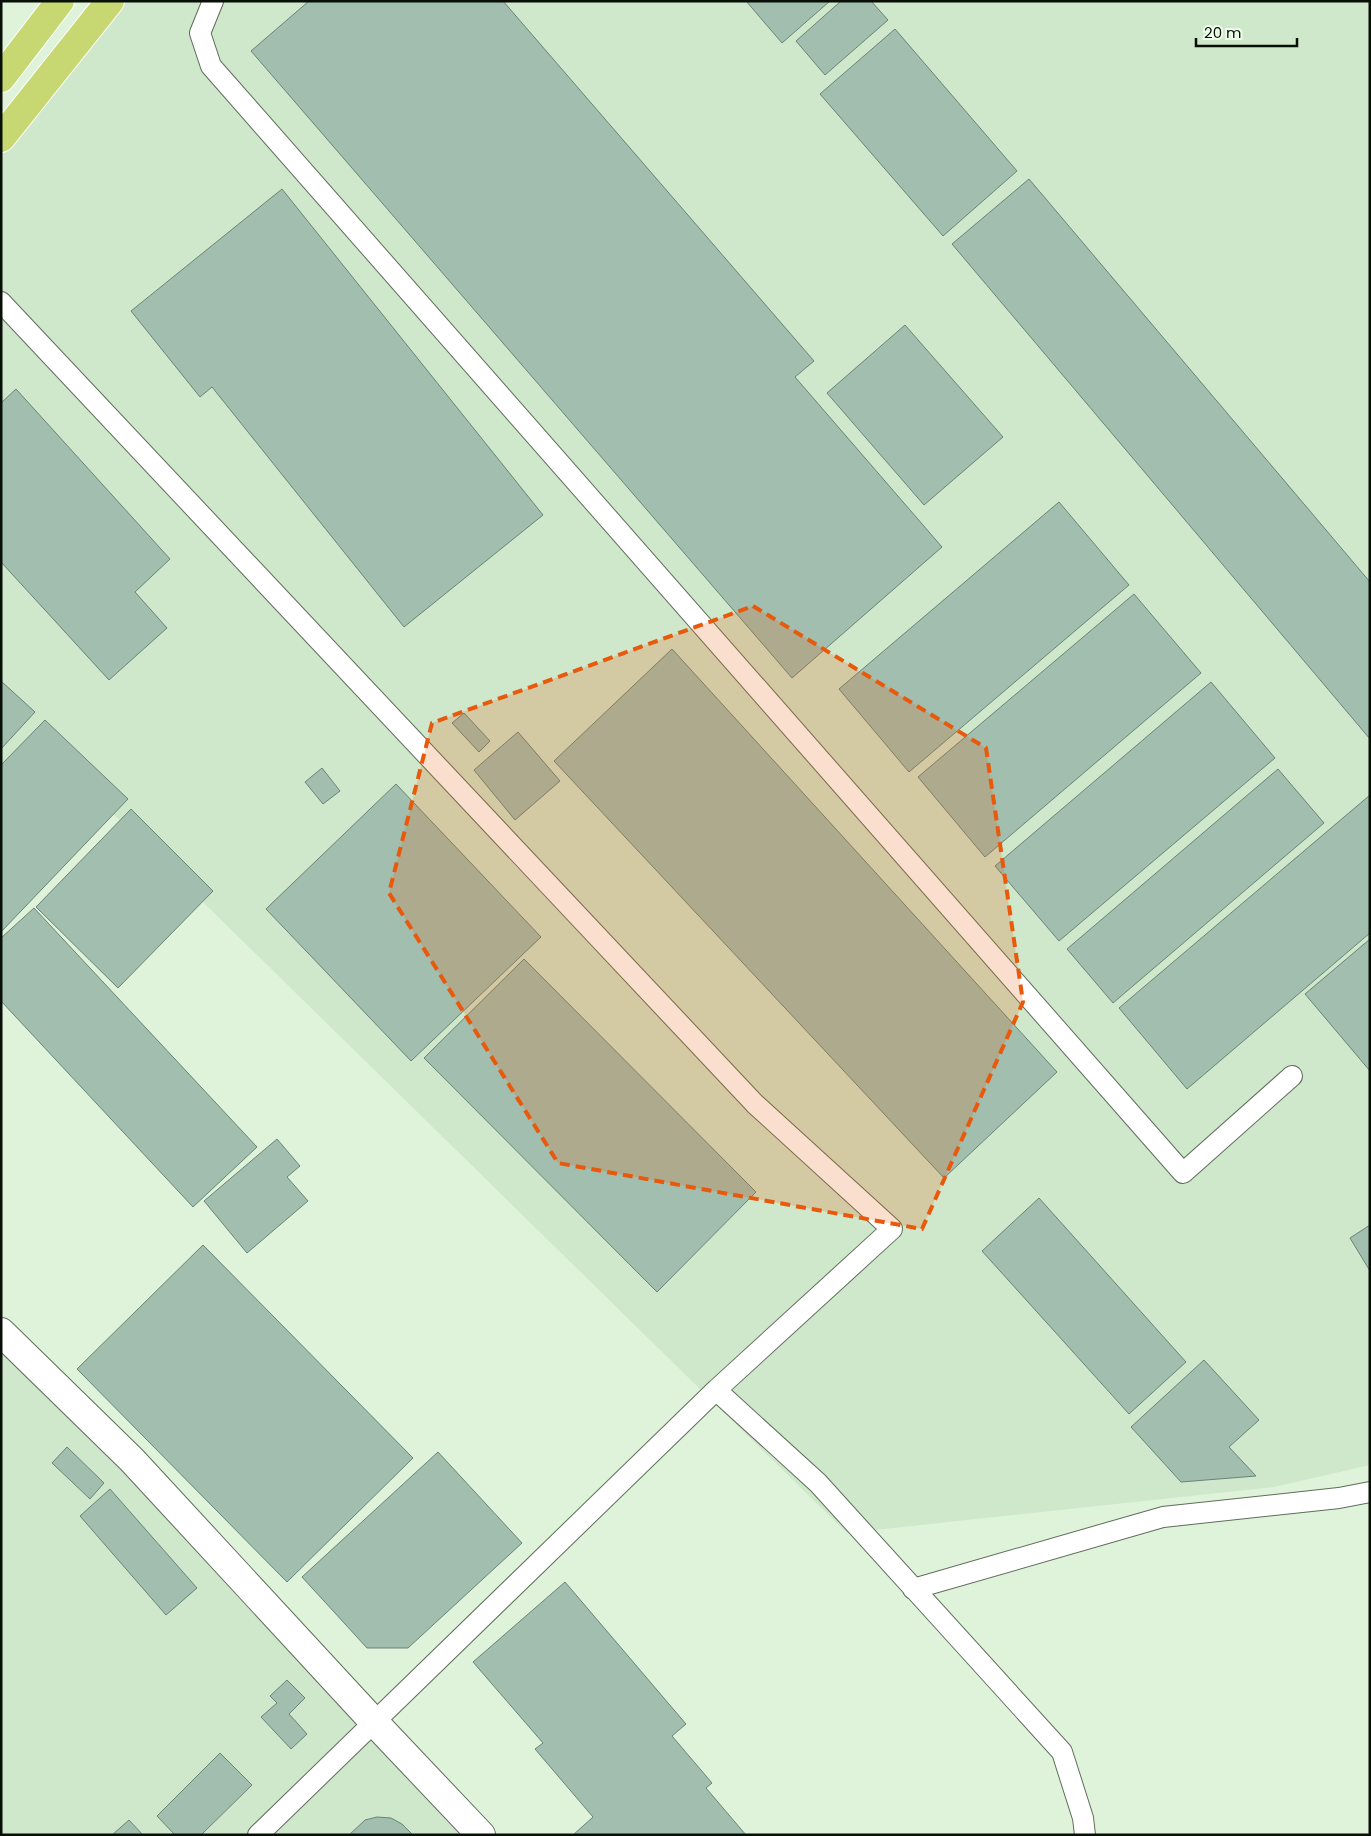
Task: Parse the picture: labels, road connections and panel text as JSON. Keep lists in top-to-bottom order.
{
  "scale_bar": "20 m"
}
